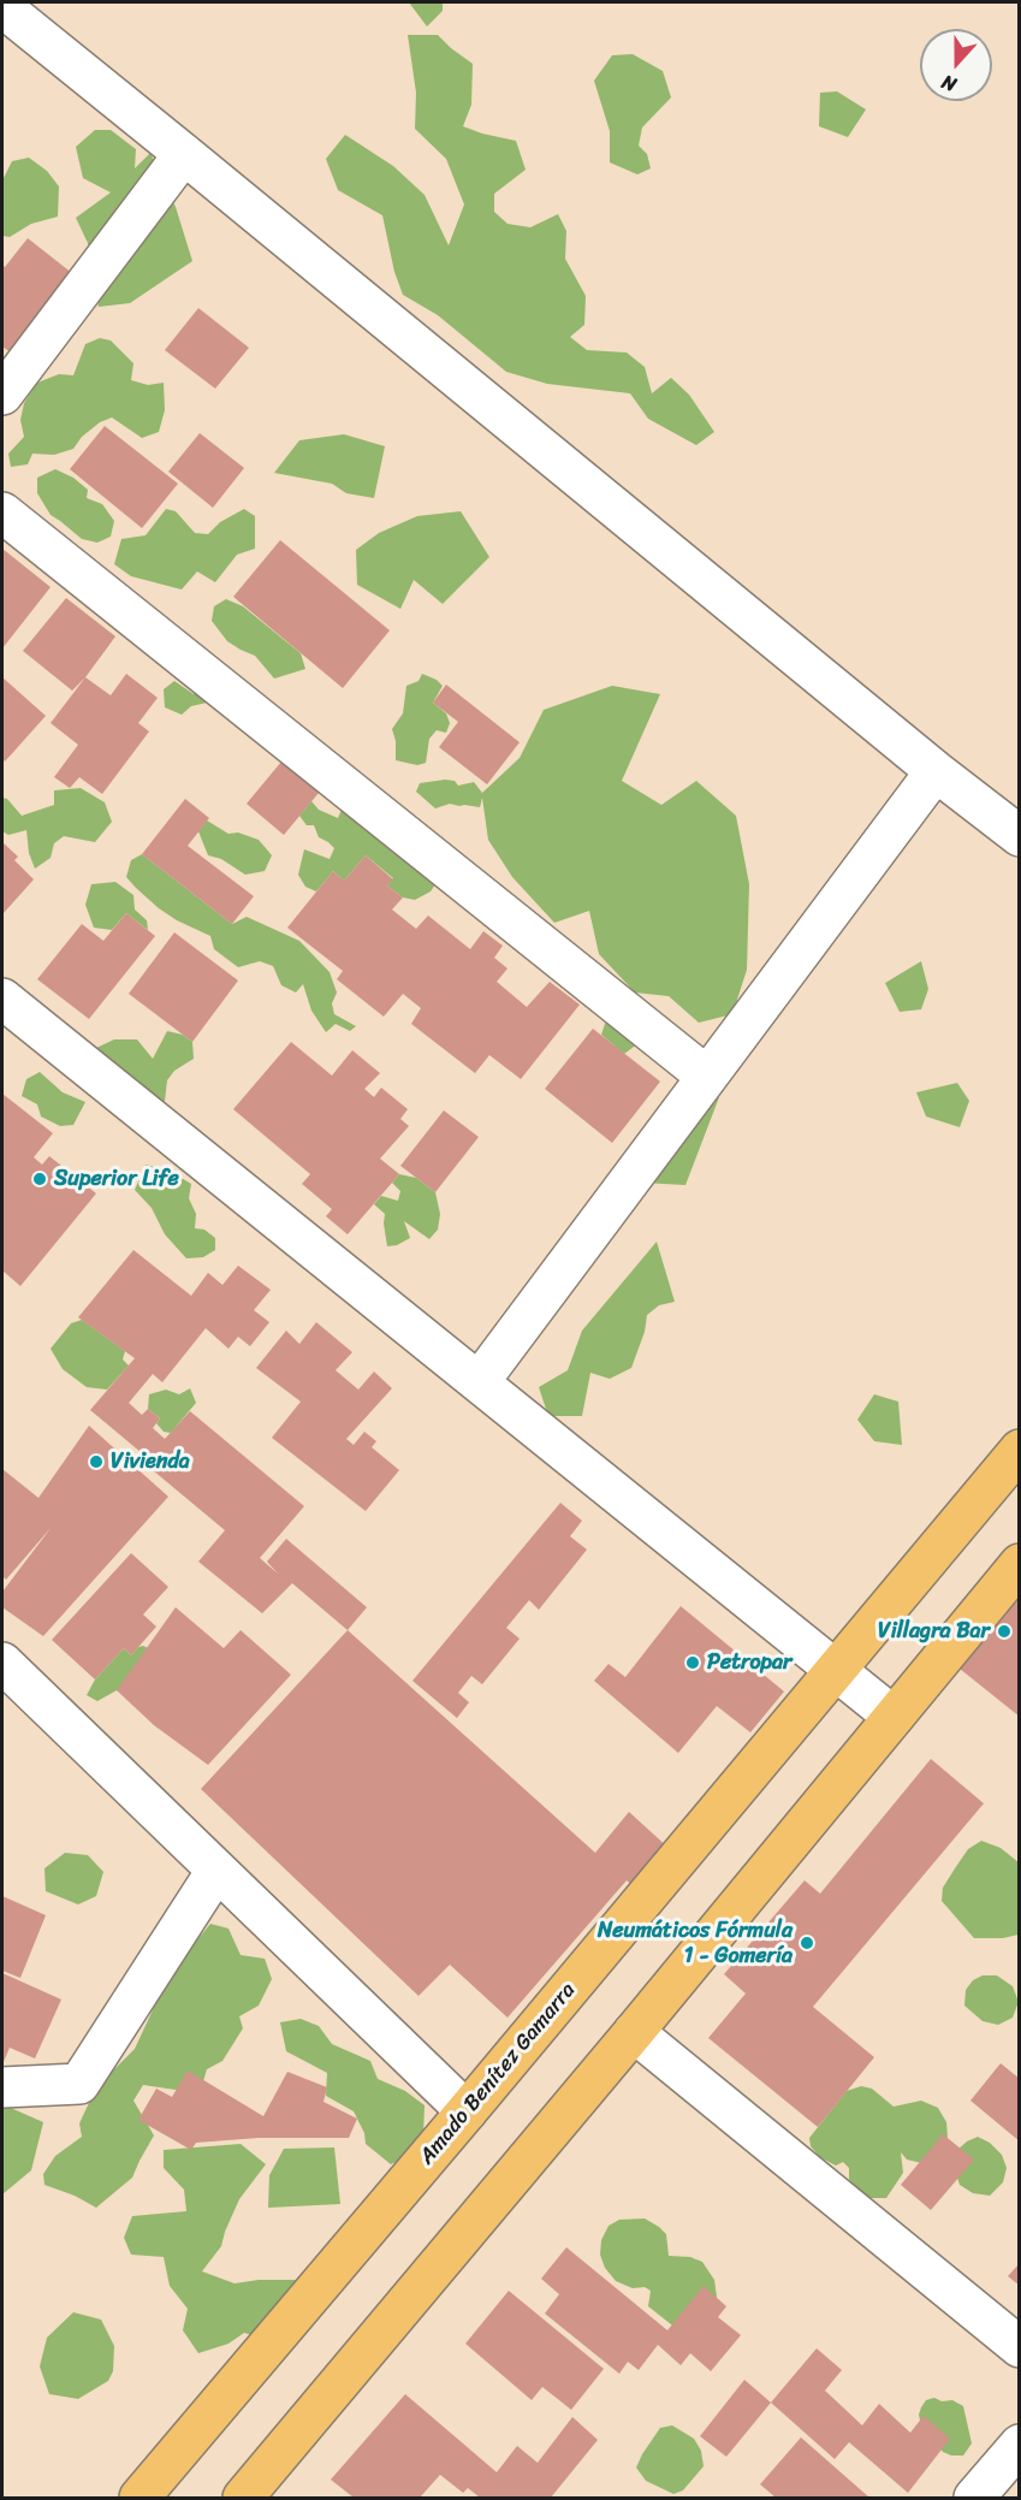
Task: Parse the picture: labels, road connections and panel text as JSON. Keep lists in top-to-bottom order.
{
  "streets": {
    "main road": ["Amado Benítez Gamarra"]
  },
  "places": [
    "Superior Life",
    "Vivienda",
    "Villagra Bar",
    "Petropar",
    "Neumáticos Fórmula 1 - Gomería"
  ],
  "north": "bottom"
}
